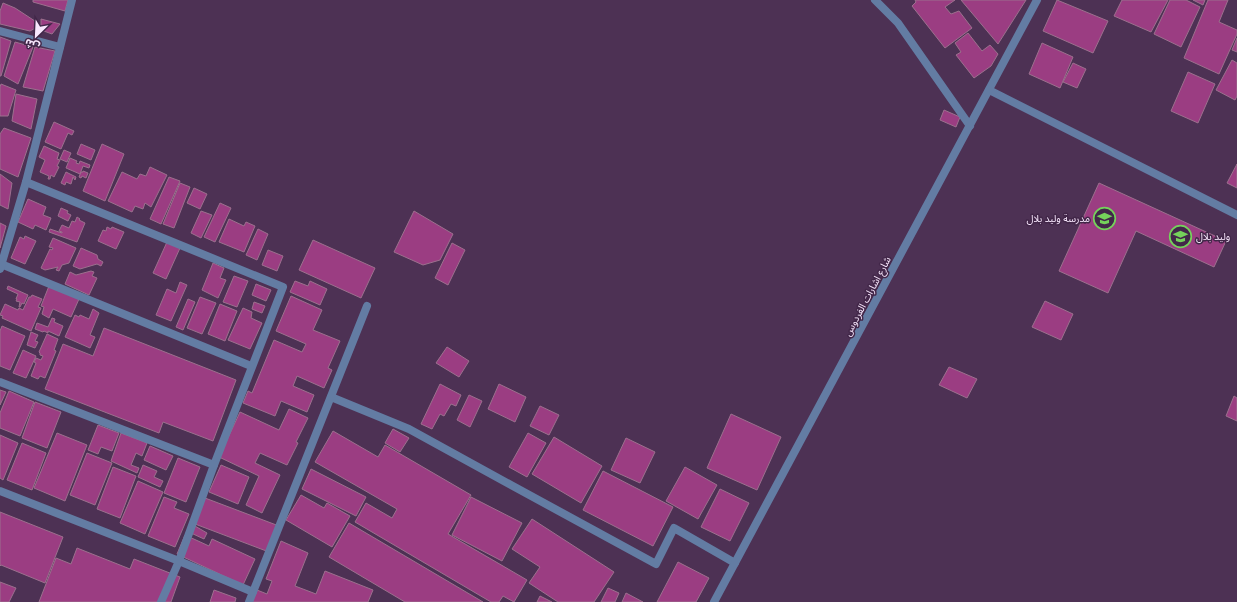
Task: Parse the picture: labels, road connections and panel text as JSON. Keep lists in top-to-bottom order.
{
  "streets": {
    "street": ["شارع اشارات الفردوس"]
  },
  "places": {
    "school or university": ["مدرسة وليد بلال", "وليد بلال"]
  },
  "north": "bottom left"
}
